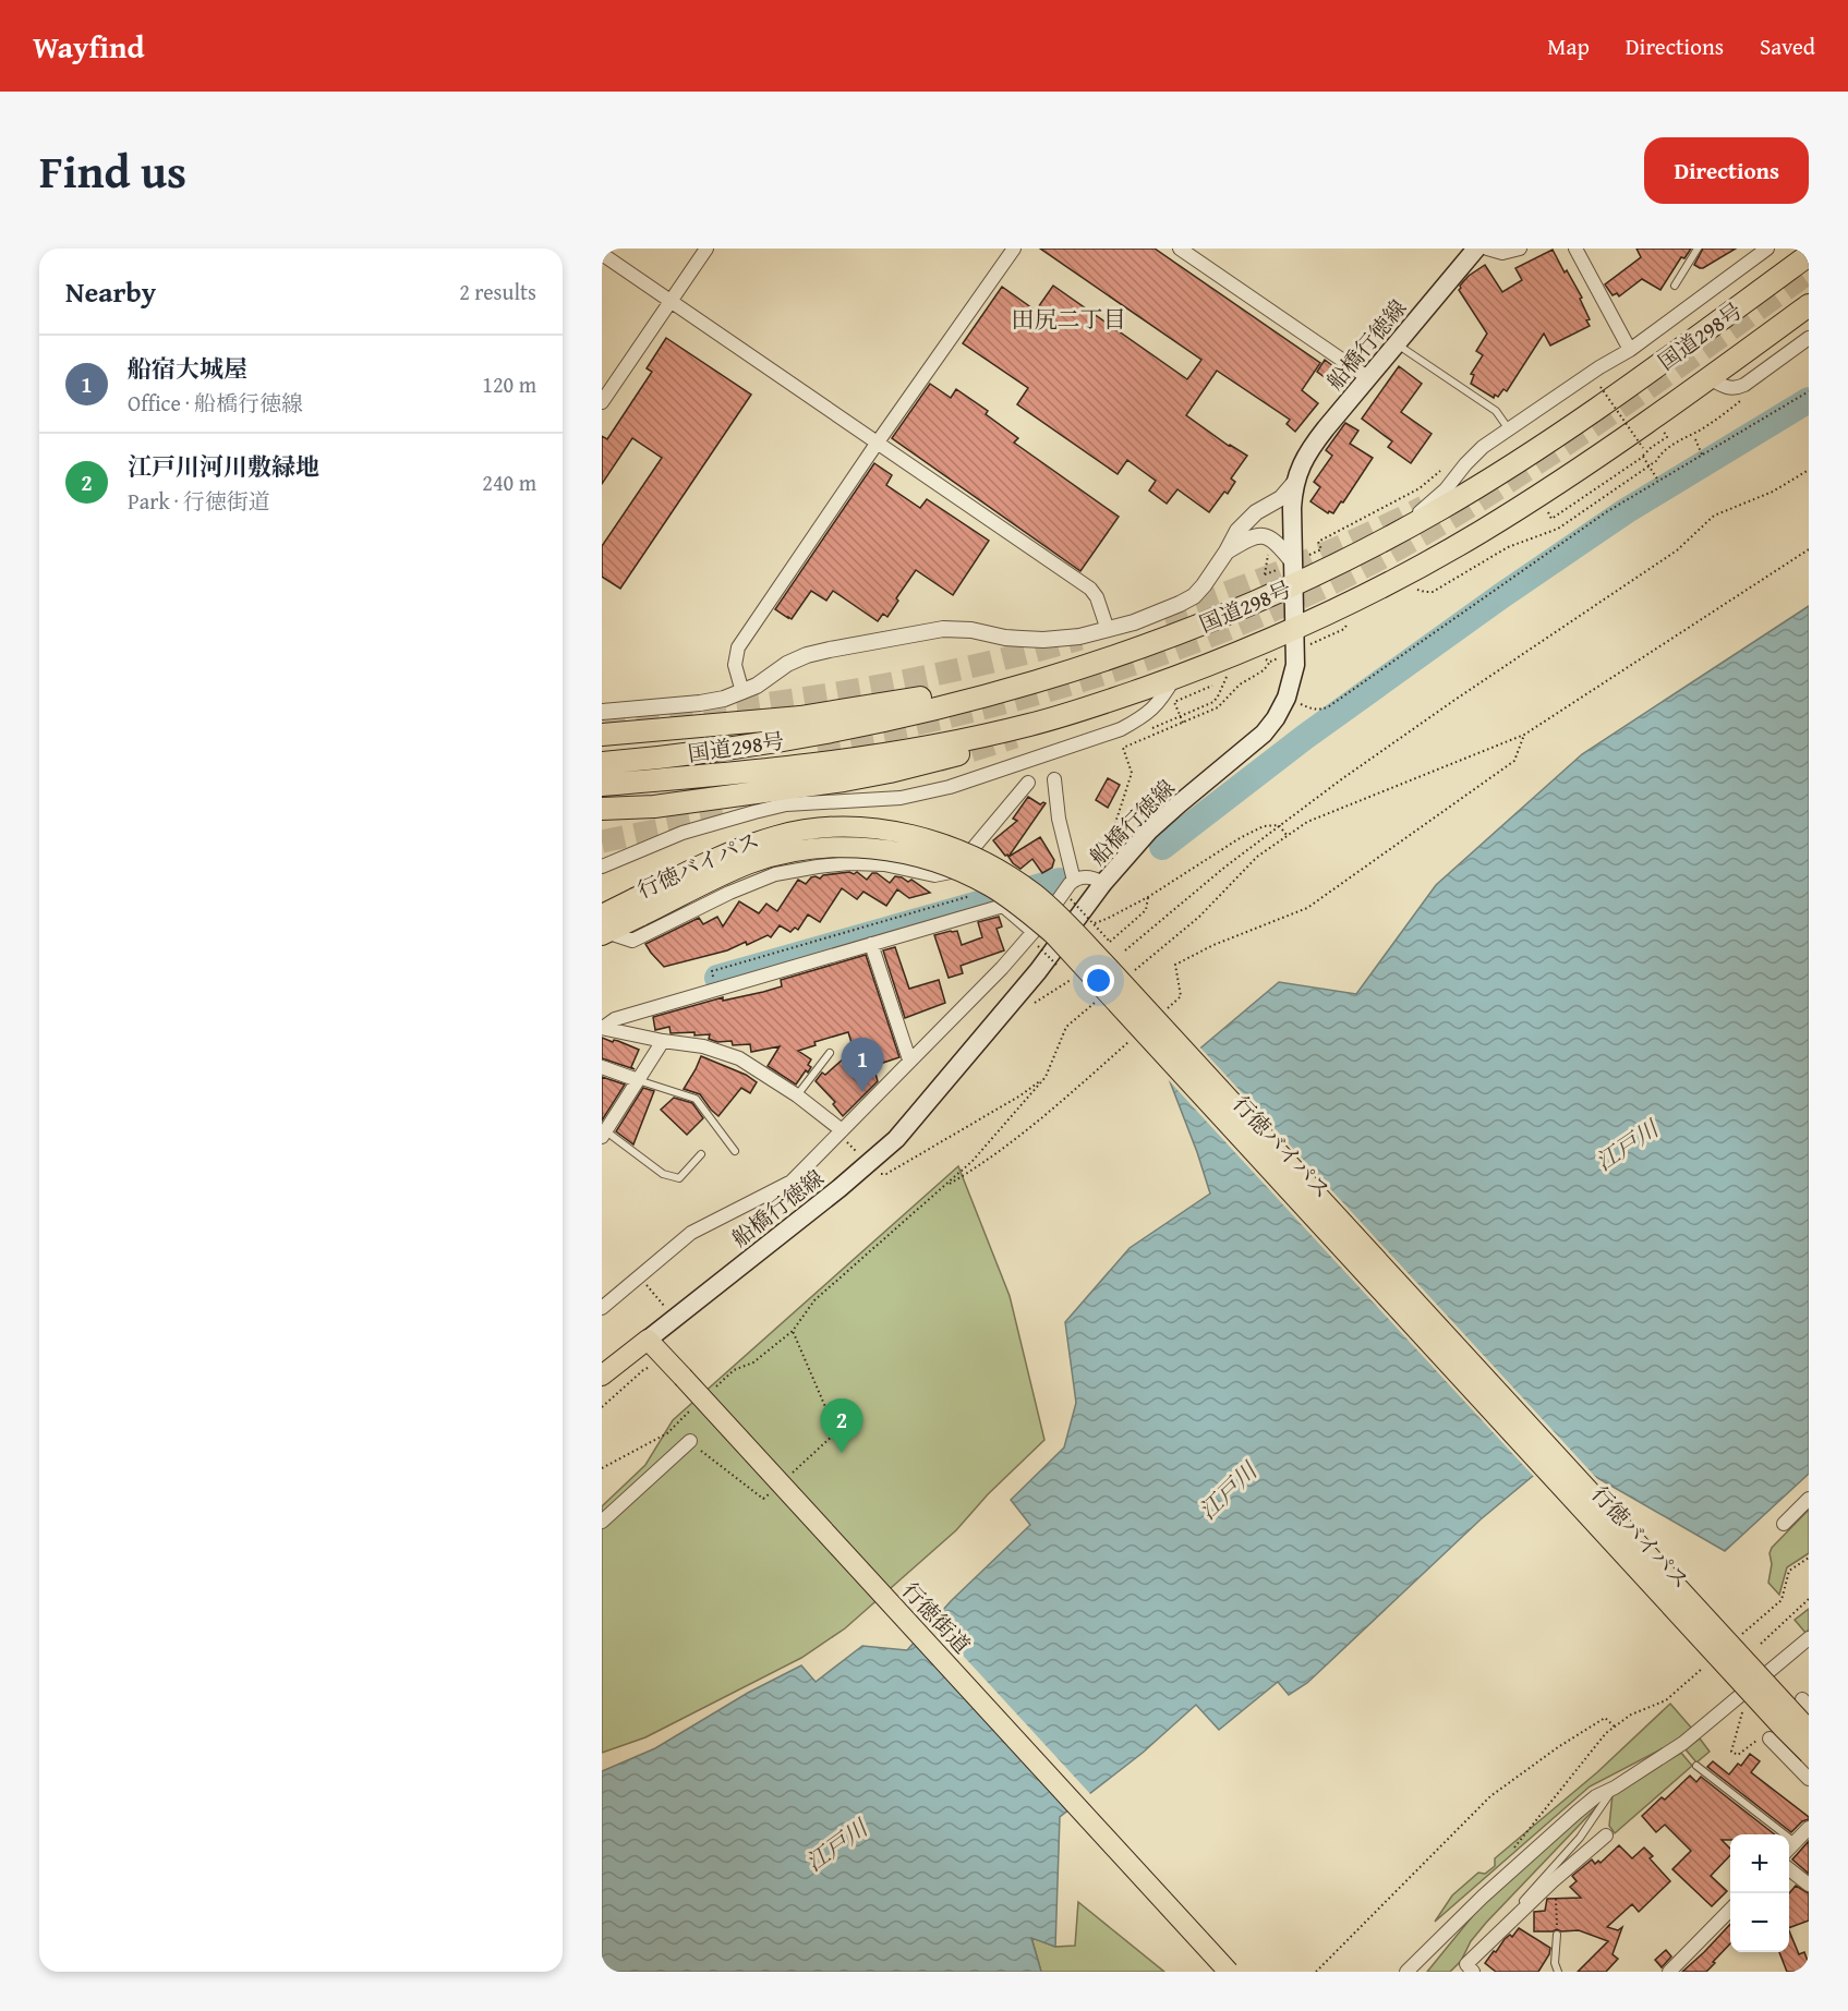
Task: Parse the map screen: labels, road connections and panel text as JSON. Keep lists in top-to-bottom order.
{
  "streets": {
    "highway": ["国道298号"],
    "main road": ["船橋行徳線", "行徳バイパス", "行徳街道"]
  },
  "crossings": [
    ["国道298号", "船橋行徳線"],
    ["船橋行徳線", "行徳街道"]
  ],
  "districts": ["田尻二丁目"],
  "water": ["江戸川"],
  "page": {
    "header": "Wayfind",
    "nav": ["Map", "Directions", "Saved"],
    "title": "Find us",
    "buttons": "Directions",
    "heading": ["Nearby", "2 results"],
    "list": [
      {
        "mark": "1",
        "name": "船宿大城屋",
        "note": "Office · 船橋行徳線",
        "value": "120 m"
      },
      {
        "mark": "2",
        "name": "江戸川河川敷緑地",
        "note": "Park · 行徳街道",
        "value": "240 m"
      }
    ],
    "pins": ["1", "2"],
    "map_buttons": ["+", "−"]
  }
}
